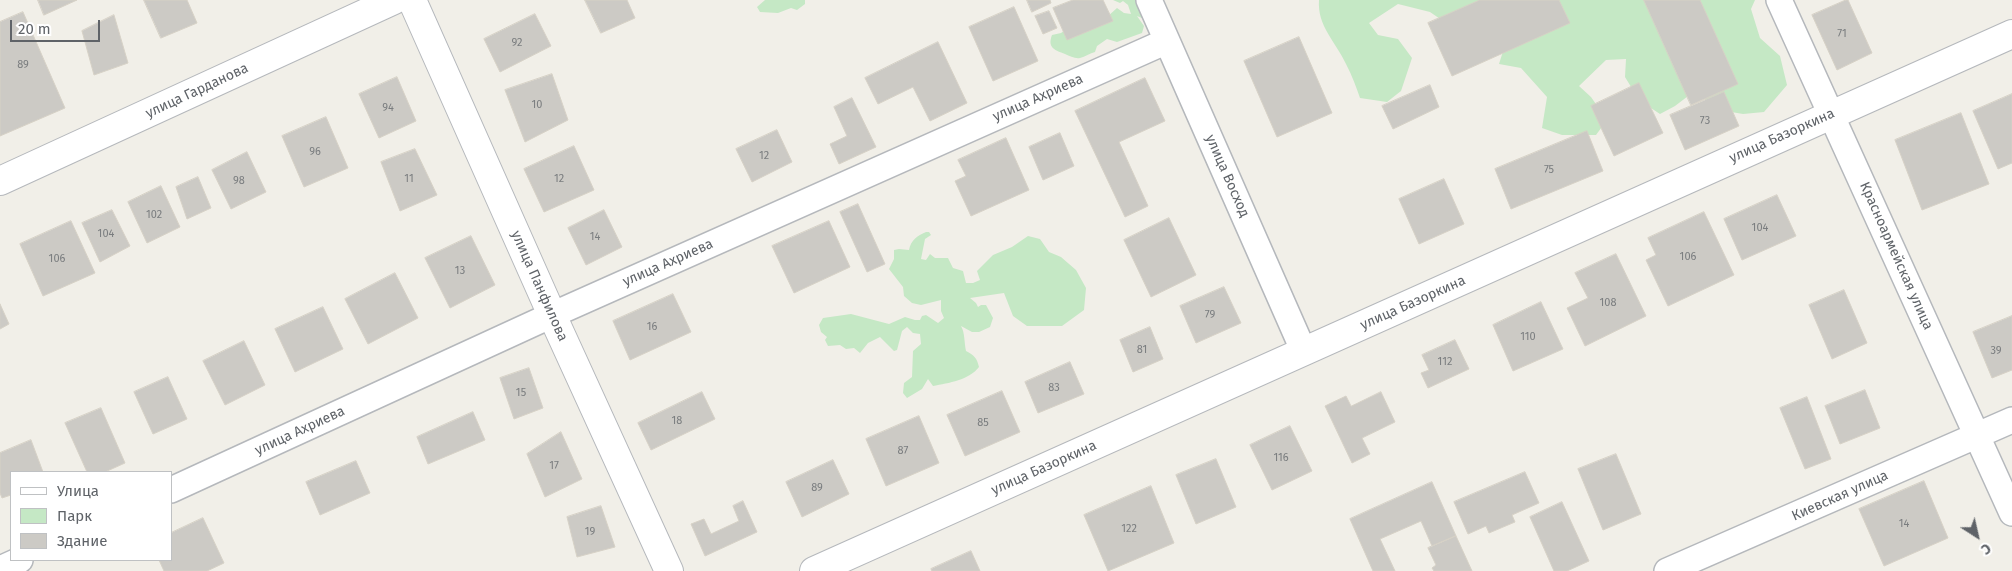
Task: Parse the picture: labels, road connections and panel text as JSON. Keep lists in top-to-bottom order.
{
  "streets": {
    "street": [
      "улица Гарданова",
      "улица Ахриева",
      "улица Базоркина",
      "улица Восход",
      "Красноармейская улица",
      "улица Панфилова",
      "Киевская улица"
    ]
  },
  "crossings": [
    ["улица Ахриева", "улица Восход"],
    ["улица Ахриева", "улица Панфилова"],
    ["улица Базоркина", "улица Восход"],
    ["улица Базоркина", "Красноармейская улица"],
    ["Красноармейская улица", "Киевская улица"]
  ],
  "house_numbers": [
    "71",
    "92",
    "89",
    "10",
    "94",
    "73",
    "96",
    "12",
    "75",
    "11",
    "12",
    "98",
    "102",
    "104",
    "104",
    "14",
    "106",
    "106",
    "13",
    "108",
    "79",
    "16",
    "110",
    "81",
    "39",
    "112",
    "83",
    "15",
    "18",
    "85",
    "87",
    "116",
    "17",
    "89",
    "14",
    "122",
    "19"
  ],
  "legend": ["Улица", "Парк", "Здание"],
  "scale_bar": "20 m",
  "north": "bottom right"
}
